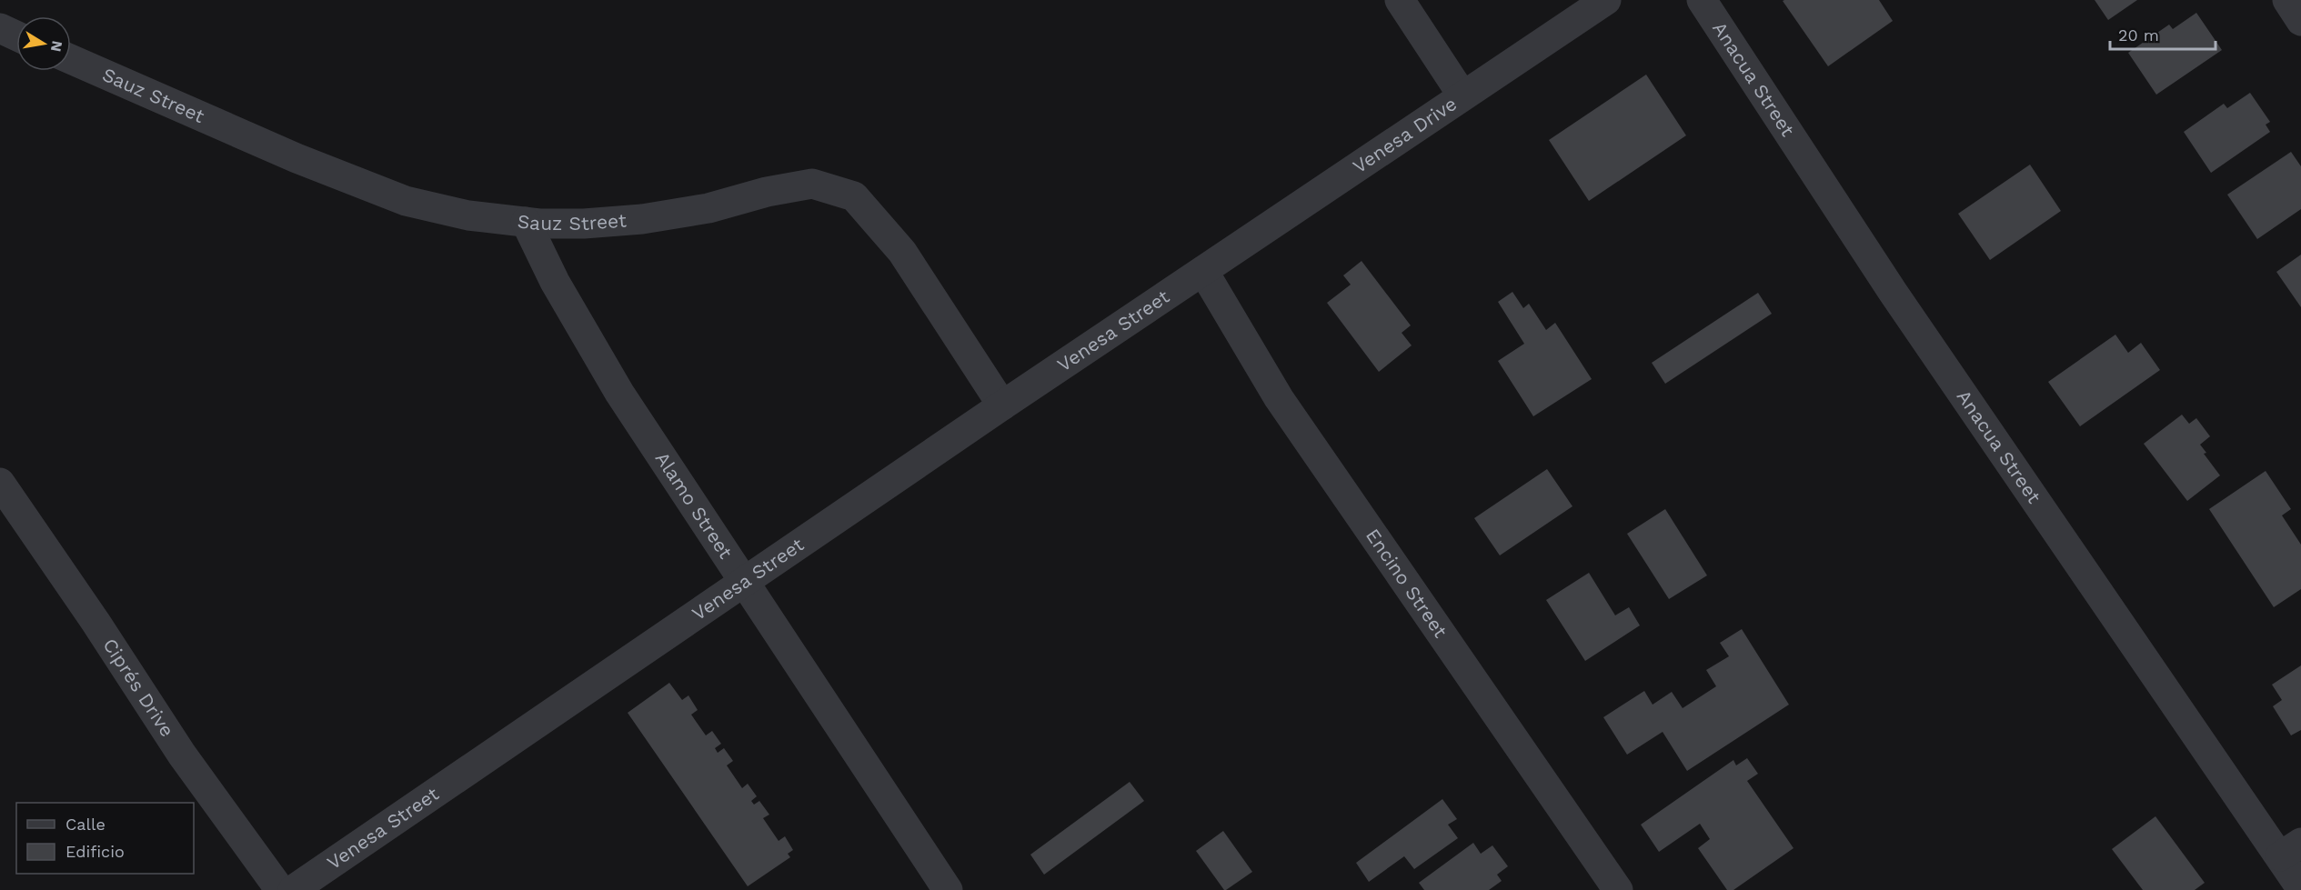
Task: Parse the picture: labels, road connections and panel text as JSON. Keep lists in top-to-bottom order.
{
  "streets": {
    "street": [
      "Anacua Street",
      "Sauz Street",
      "Venesa Drive",
      "Venesa Street",
      "Alamo Street",
      "Encino Street",
      "Ciprés Drive"
    ]
  },
  "crossings": [
    ["Sauz Street", "Venesa Street"],
    ["Sauz Street", "Alamo Street"],
    ["Venesa Drive", "Venesa Street"],
    ["Venesa Drive", "Encino Street"],
    ["Venesa Street", "Alamo Street"],
    ["Venesa Street", "Encino Street"]
  ],
  "legend": ["Calle", "Edificio"],
  "scale_bar": "20 m",
  "north": "right"
}
